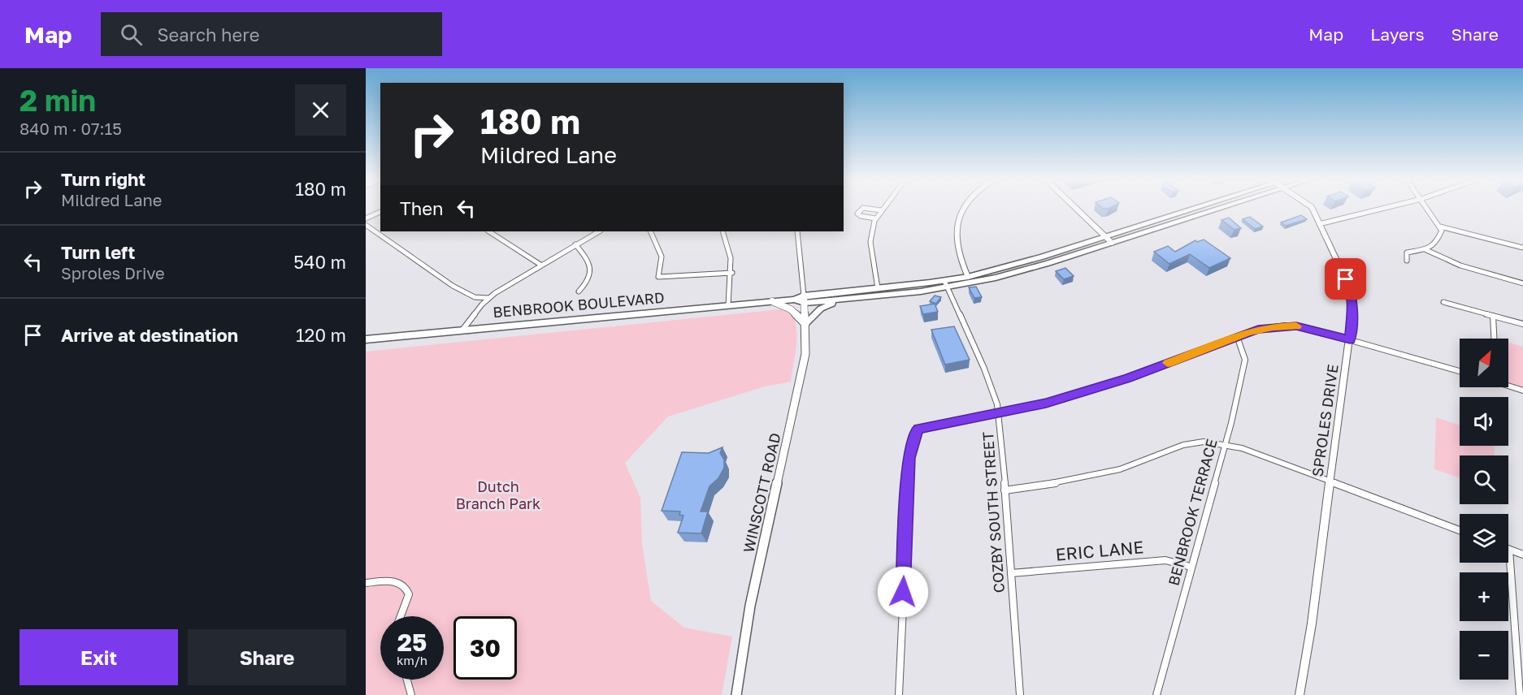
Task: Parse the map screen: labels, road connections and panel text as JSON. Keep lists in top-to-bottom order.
{
  "streets": {
    "highway": ["BENBROOK BOULEVARD"],
    "main road": ["WINSCOTT ROAD"],
    "street": [
      "SPROLES DRIVE",
      "COZBY SOUTH STREET",
      "BENBROOK TERRACE",
      "ERIC LANE"
    ]
  },
  "crossings": [
    ["BENBROOK BOULEVARD", "WINSCOTT ROAD"],
    ["BENBROOK BOULEVARD", "COZBY SOUTH STREET"],
    ["COZBY SOUTH STREET", "ERIC LANE"],
    ["BENBROOK TERRACE", "ERIC LANE"]
  ],
  "parks": ["Dutch Branch Park"],
  "north": "top right",
  "page": {
    "header": "Map",
    "search": "Search here",
    "nav": ["Map", "Layers", "Share"],
    "heading": ["2 min", "840 m · 07:15"],
    "turn": ["180 m", "Mildred Lane"],
    "list": [
      {
        "name": "Turn right",
        "note": "Mildred Lane",
        "value": "180 m"
      },
      {
        "name": "Turn left",
        "note": "Sproles Drive",
        "value": "540 m"
      },
      {
        "name": "Arrive at destination",
        "value": "120 m"
      }
    ],
    "then": "Then",
    "map_buttons": ["+", "−"],
    "speed": "25 km/h",
    "limit": "30",
    "buttons": ["Exit", "Share"]
  }
}
